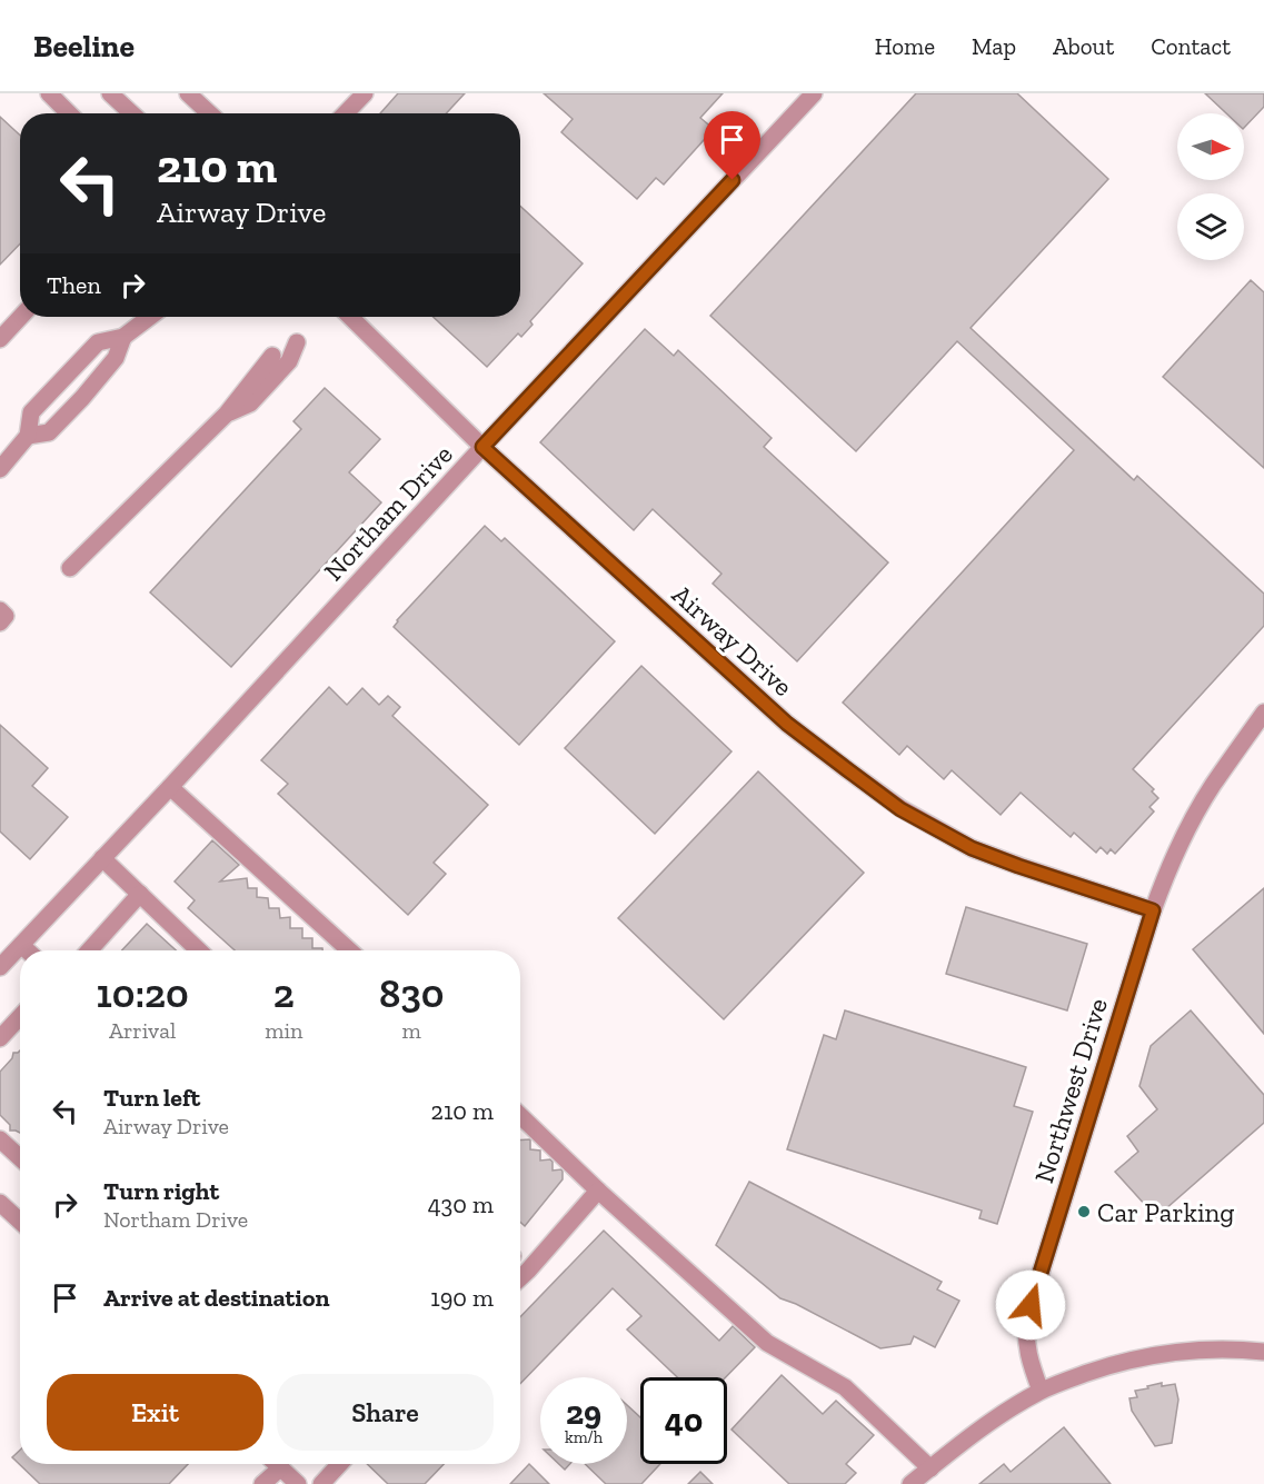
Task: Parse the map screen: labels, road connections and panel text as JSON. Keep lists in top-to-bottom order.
{
  "streets": {
    "street": ["Northam Drive", "Airway Drive", "Northwest Drive"]
  },
  "crossings": [
    ["Northam Drive", "Airway Drive"],
    ["Airway Drive", "Northwest Drive"]
  ],
  "places": ["Car Parking"],
  "north": "right",
  "page": {
    "header": "Beeline",
    "nav": [
      "Home",
      "Map",
      "About",
      "Contact"
    ],
    "turn": ["210 m", "Airway Drive"],
    "then": "Then",
    "eta": [
      "10:20",
      "Arrival",
      "2",
      "min",
      "830",
      "m"
    ],
    "list": [
      {
        "name": "Turn left",
        "note": "Airway Drive",
        "value": "210 m"
      },
      {
        "name": "Turn right",
        "note": "Northam Drive",
        "value": "430 m"
      },
      {
        "name": "Arrive at destination",
        "value": "190 m"
      }
    ],
    "buttons": ["Exit", "Share"],
    "speed": "29 km/h",
    "limit": "40"
  }
}
